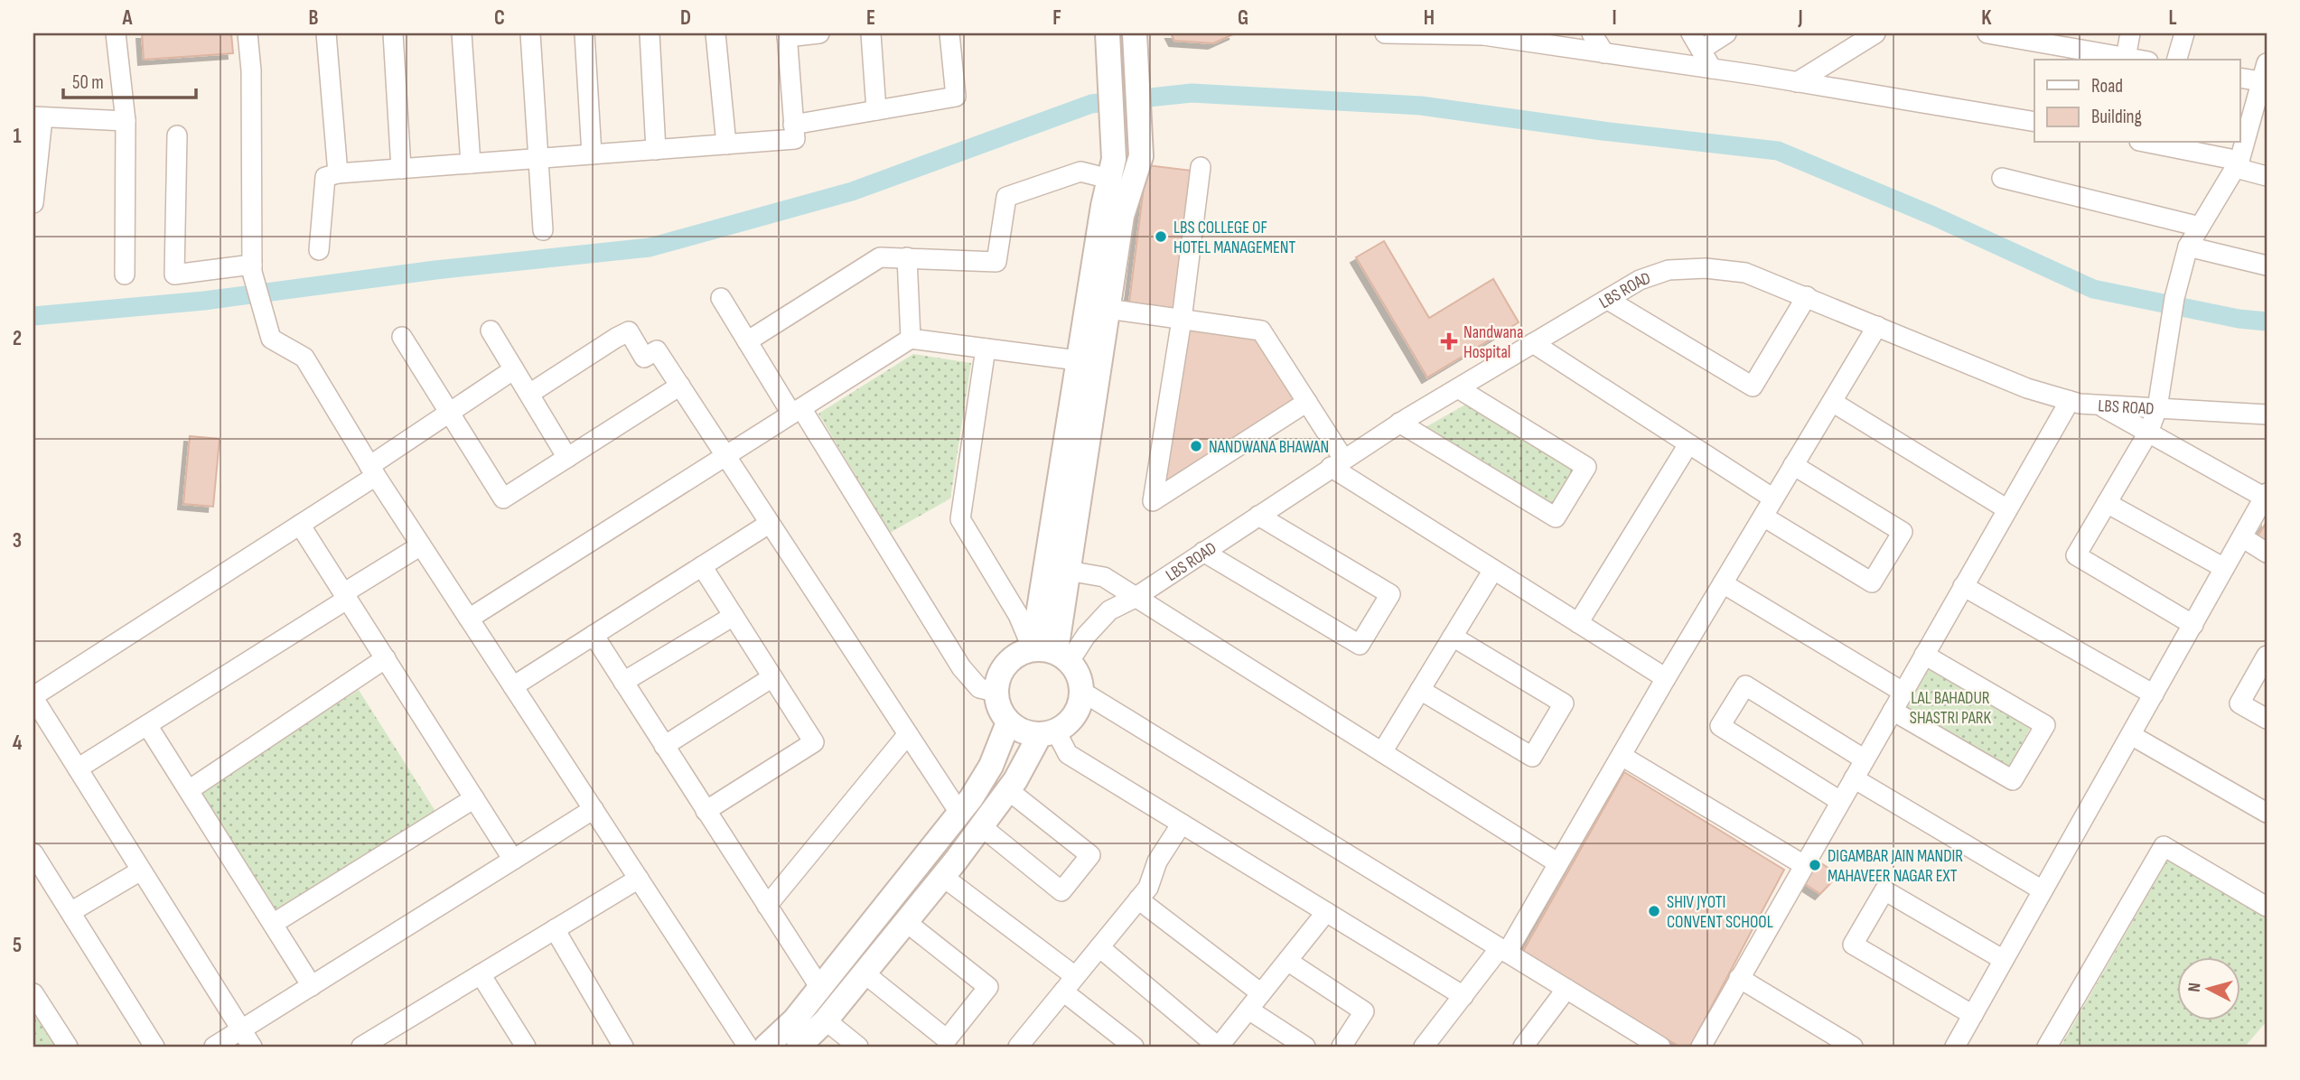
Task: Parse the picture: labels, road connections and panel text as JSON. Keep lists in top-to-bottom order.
{
  "streets": {
    "street": ["LBS ROAD"]
  },
  "parks": ["LAL BAHADUR SHASTRI PARK"],
  "places": {
    "other": [
      "LBS COLLEGE OF HOTEL MANAGEMENT",
      "NANDWANA BHAWAN",
      "DIGAMBAR JAIN MANDIR MAHAVEER NAGAR EXT",
      "SHIV JYOTI CONVENT SCHOOL"
    ],
    "health": ["Nandwana Hospital"]
  },
  "legend": ["Road", "Building"],
  "scale_bar": "50 m",
  "north": "left",
  "grid": {
    "columns": [
      "A",
      "B",
      "C",
      "D",
      "E",
      "F",
      "G",
      "H",
      "I",
      "J",
      "K",
      "L"
    ],
    "rows": [
      "1",
      "2",
      "3",
      "4",
      "5"
    ]
  }
}
